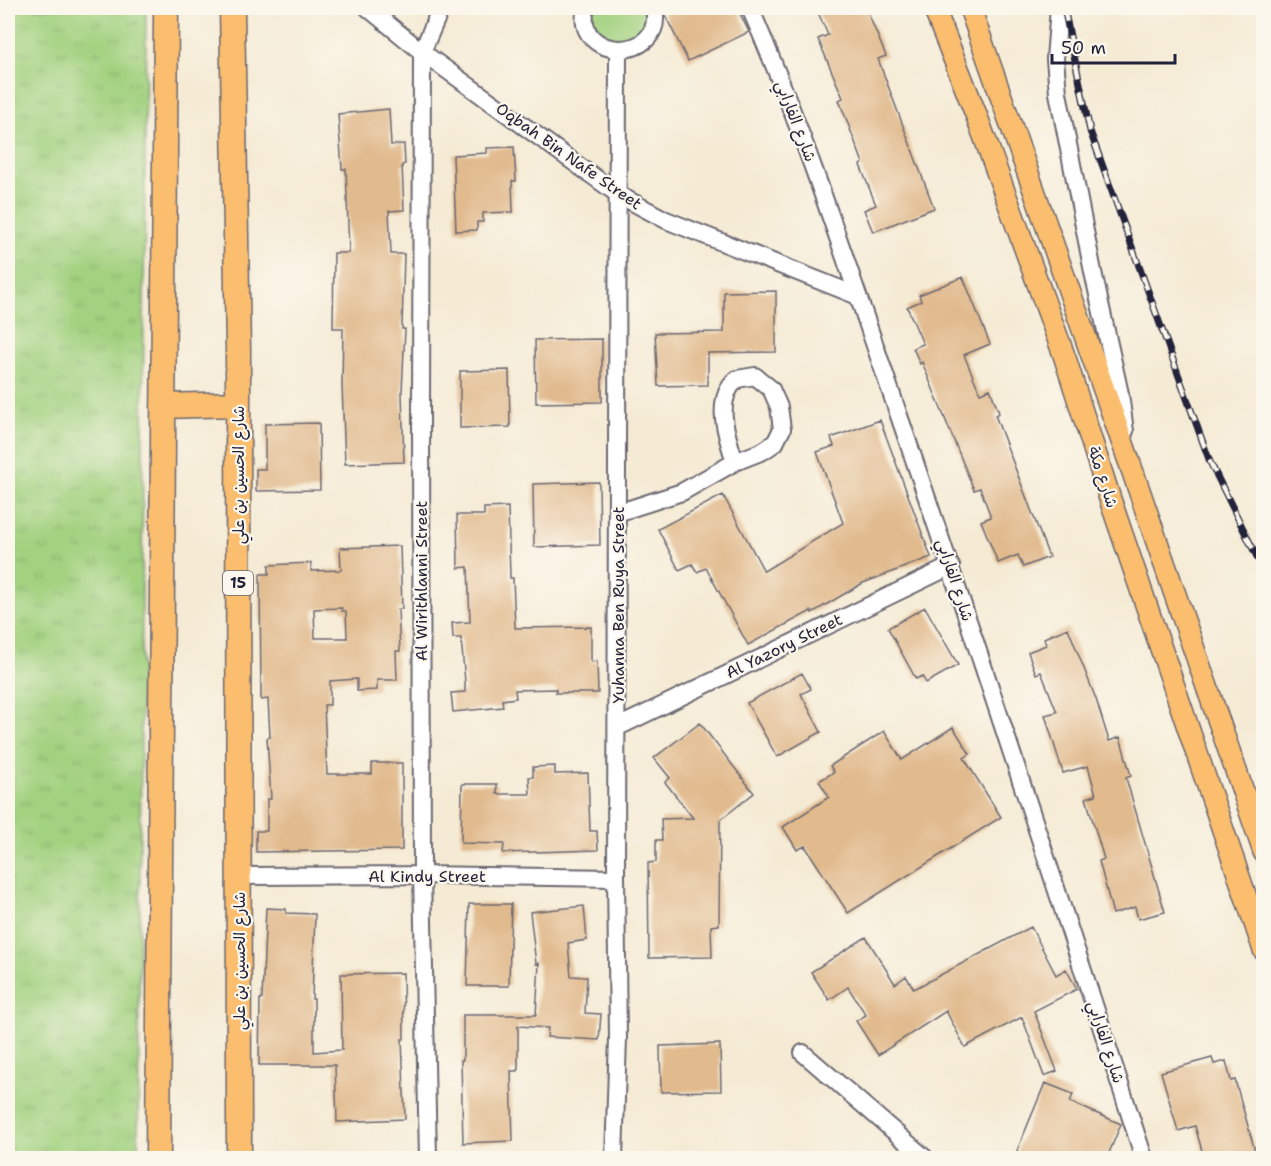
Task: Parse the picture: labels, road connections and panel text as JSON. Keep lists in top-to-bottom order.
{
  "streets": {
    "highway": ["شارع الحسين بن علي", "15"],
    "main road": ["شارع مكة"],
    "street": [
      "شارع الفارابي",
      "Oqbah Bin Nafe Street",
      "Al Wirithlanni Street",
      "Yuhanna Ben Ruya Street",
      "Al Yazory Street",
      "Al Kindy Street"
    ]
  },
  "crossings": [
    ["شارع الفارابي", "Oqbah Bin Nafe Street"],
    ["شارع الفارابي", "Al Yazory Street"],
    ["Oqbah Bin Nafe Street", "Al Wirithlanni Street"],
    ["Oqbah Bin Nafe Street", "Yuhanna Ben Ruya Street"],
    ["شارع الحسين بن علي", "Al Kindy Street"],
    ["Al Wirithlanni Street", "Al Kindy Street"],
    ["Yuhanna Ben Ruya Street", "Al Yazory Street"],
    ["Yuhanna Ben Ruya Street", "Al Kindy Street"]
  ],
  "scale_bar": "50 m"
}
